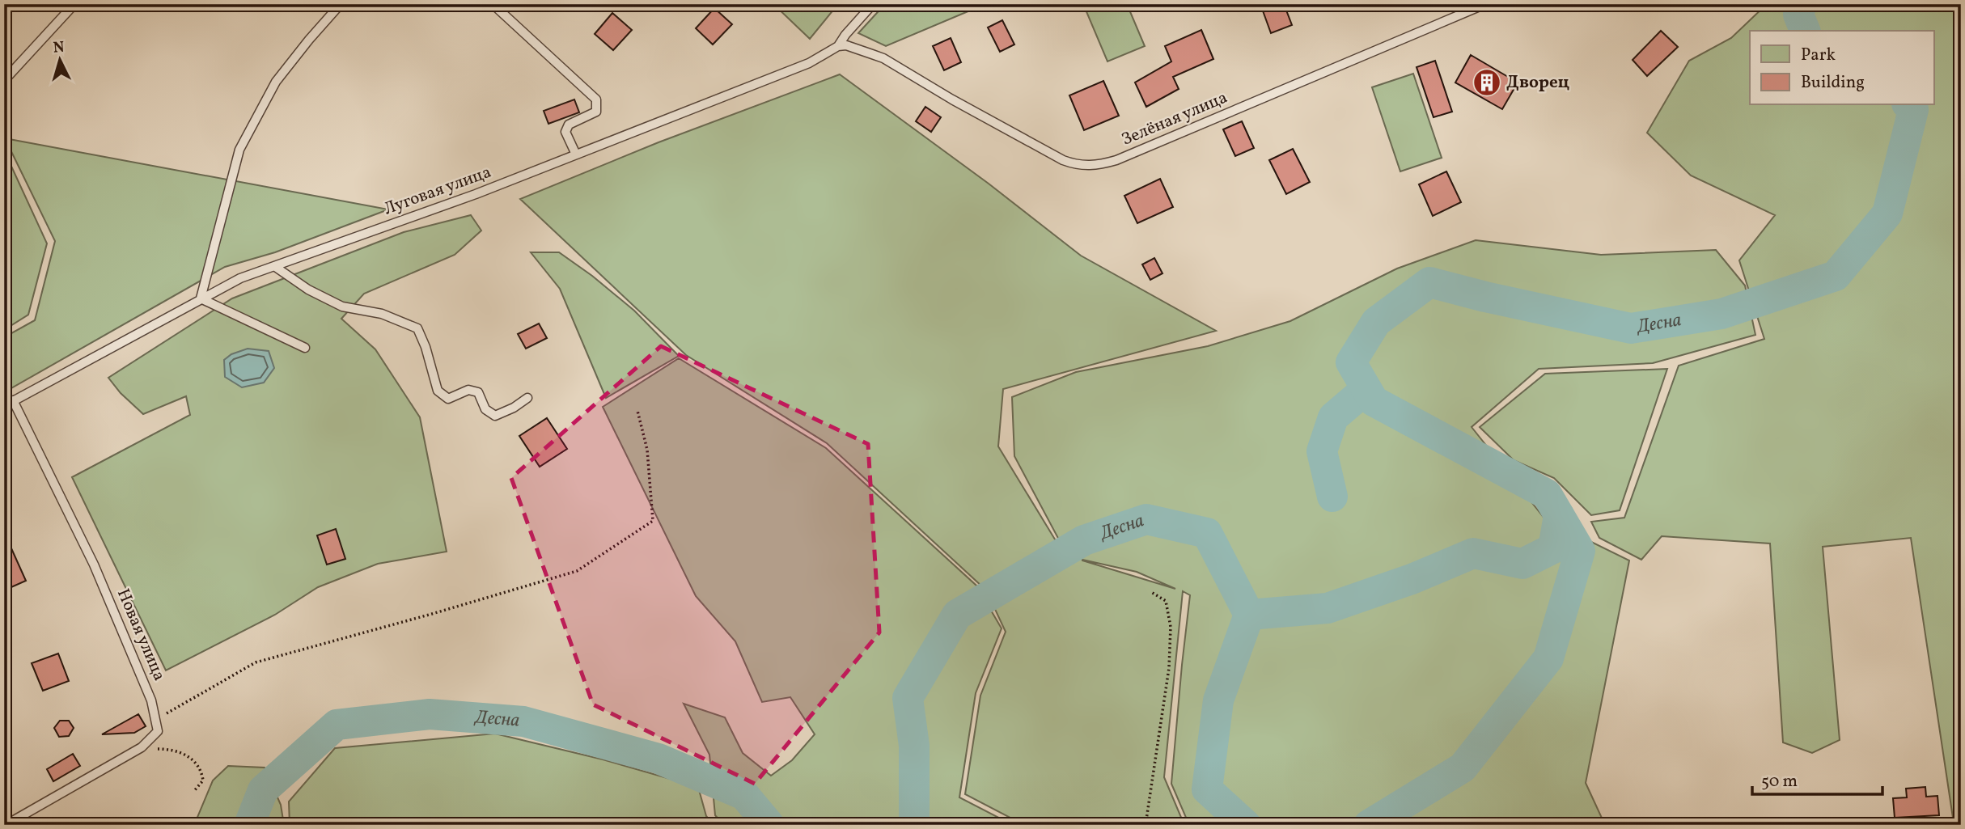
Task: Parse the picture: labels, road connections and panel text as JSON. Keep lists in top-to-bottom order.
{
  "streets": {
    "lane": ["Зелёная улица", "Луговая улица", "Новая улица"]
  },
  "crossings": [
    ["Зелёная улица", "Луговая улица"],
    ["Луговая улица", "Новая улица"]
  ],
  "water": ["Десна"],
  "places": {
    "building": ["Дворец"]
  },
  "legend": ["Park", "Building"],
  "scale_bar": "50 m",
  "north": "top"
}
